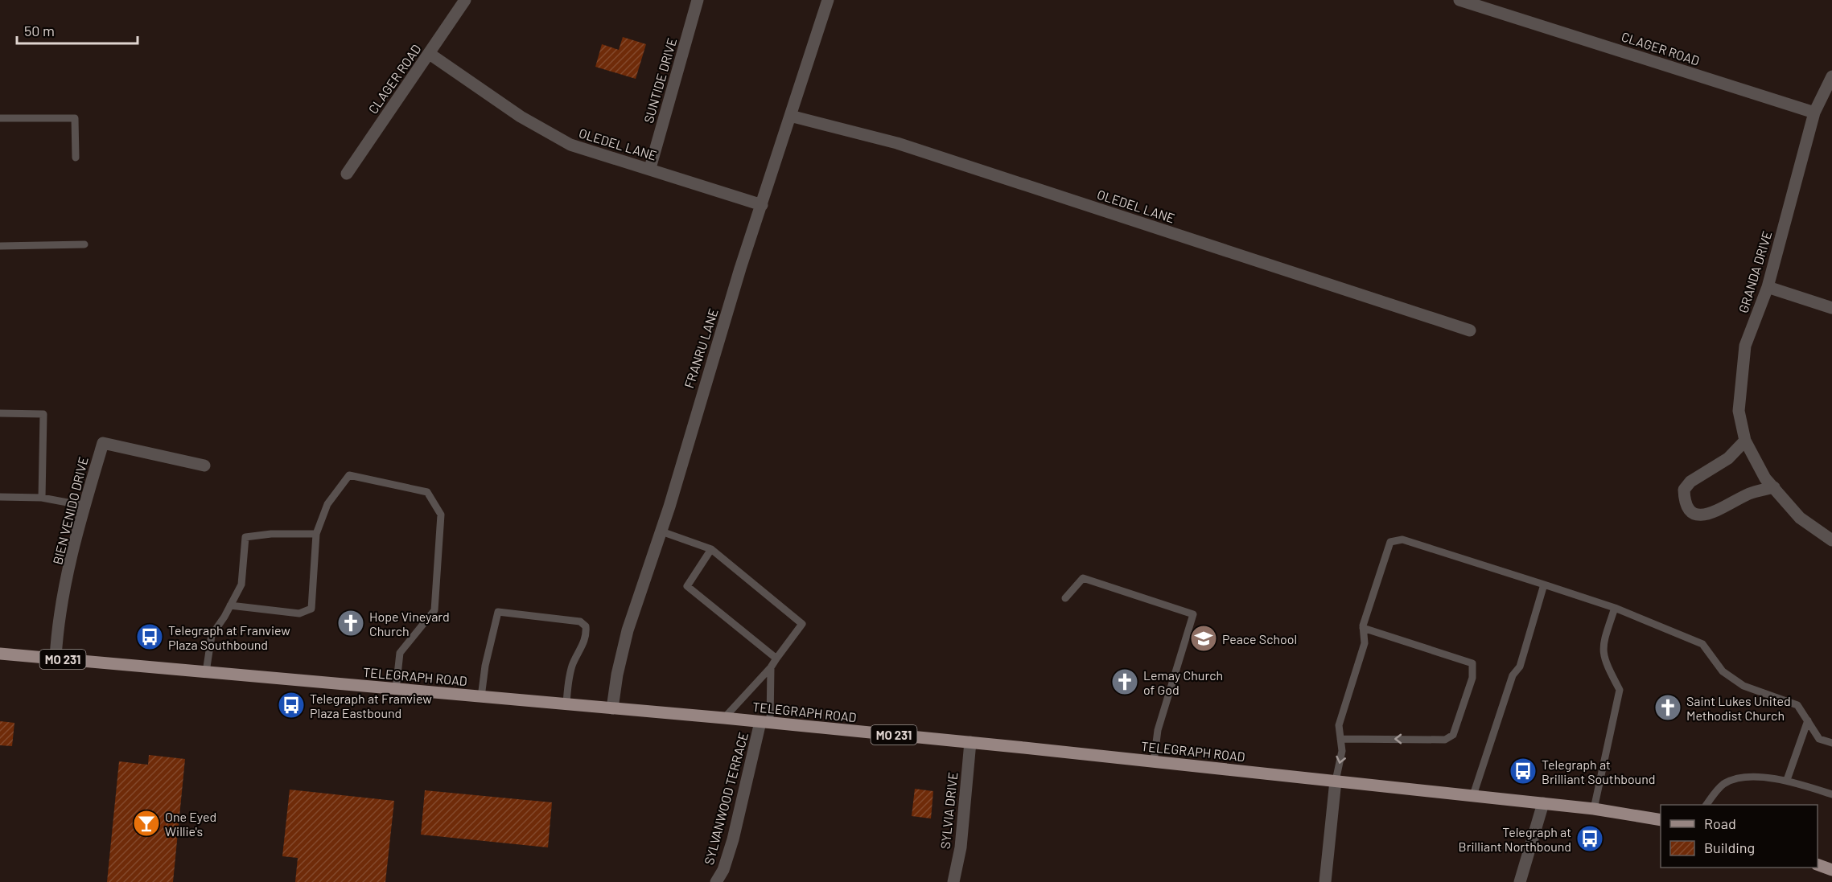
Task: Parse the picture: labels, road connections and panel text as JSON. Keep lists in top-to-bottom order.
{
  "streets": {
    "main road": ["MO 231", "TELEGRAPH ROAD"],
    "street": [
      "CLAGER ROAD",
      "SUNTIDE DRIVE",
      "OLEDEL LANE",
      "GRANDA DRIVE",
      "FRANRU LANE",
      "BIEN VENIDO DRIVE",
      "SYLVANWOOD TERRACE",
      "SYLVIA DRIVE"
    ]
  },
  "crossings": [
    ["CLAGER ROAD", "OLEDEL LANE"],
    ["CLAGER ROAD", "GRANDA DRIVE"],
    ["SUNTIDE DRIVE", "OLEDEL LANE"],
    ["OLEDEL LANE", "FRANRU LANE"],
    ["FRANRU LANE", "TELEGRAPH ROAD"],
    ["BIEN VENIDO DRIVE", "TELEGRAPH ROAD"],
    ["TELEGRAPH ROAD", "SYLVANWOOD TERRACE"],
    ["TELEGRAPH ROAD", "SYLVIA DRIVE"]
  ],
  "places": {
    "church": ["Hope Vineyard Church", "Lemay Church of God", "Saint Lukes United Methodist Church"],
    "bus stop": [
      "Telegraph at Franview Plaza Southbound",
      "Telegraph at Franview Plaza Eastbound",
      "Telegraph at Brilliant Southbound",
      "Telegraph at Brilliant Northbound"
    ],
    "school or university": ["Peace School"],
    "bar": ["One Eyed Willie's"]
  },
  "legend": ["Road", "Building"],
  "scale_bar": "50 m"
}
